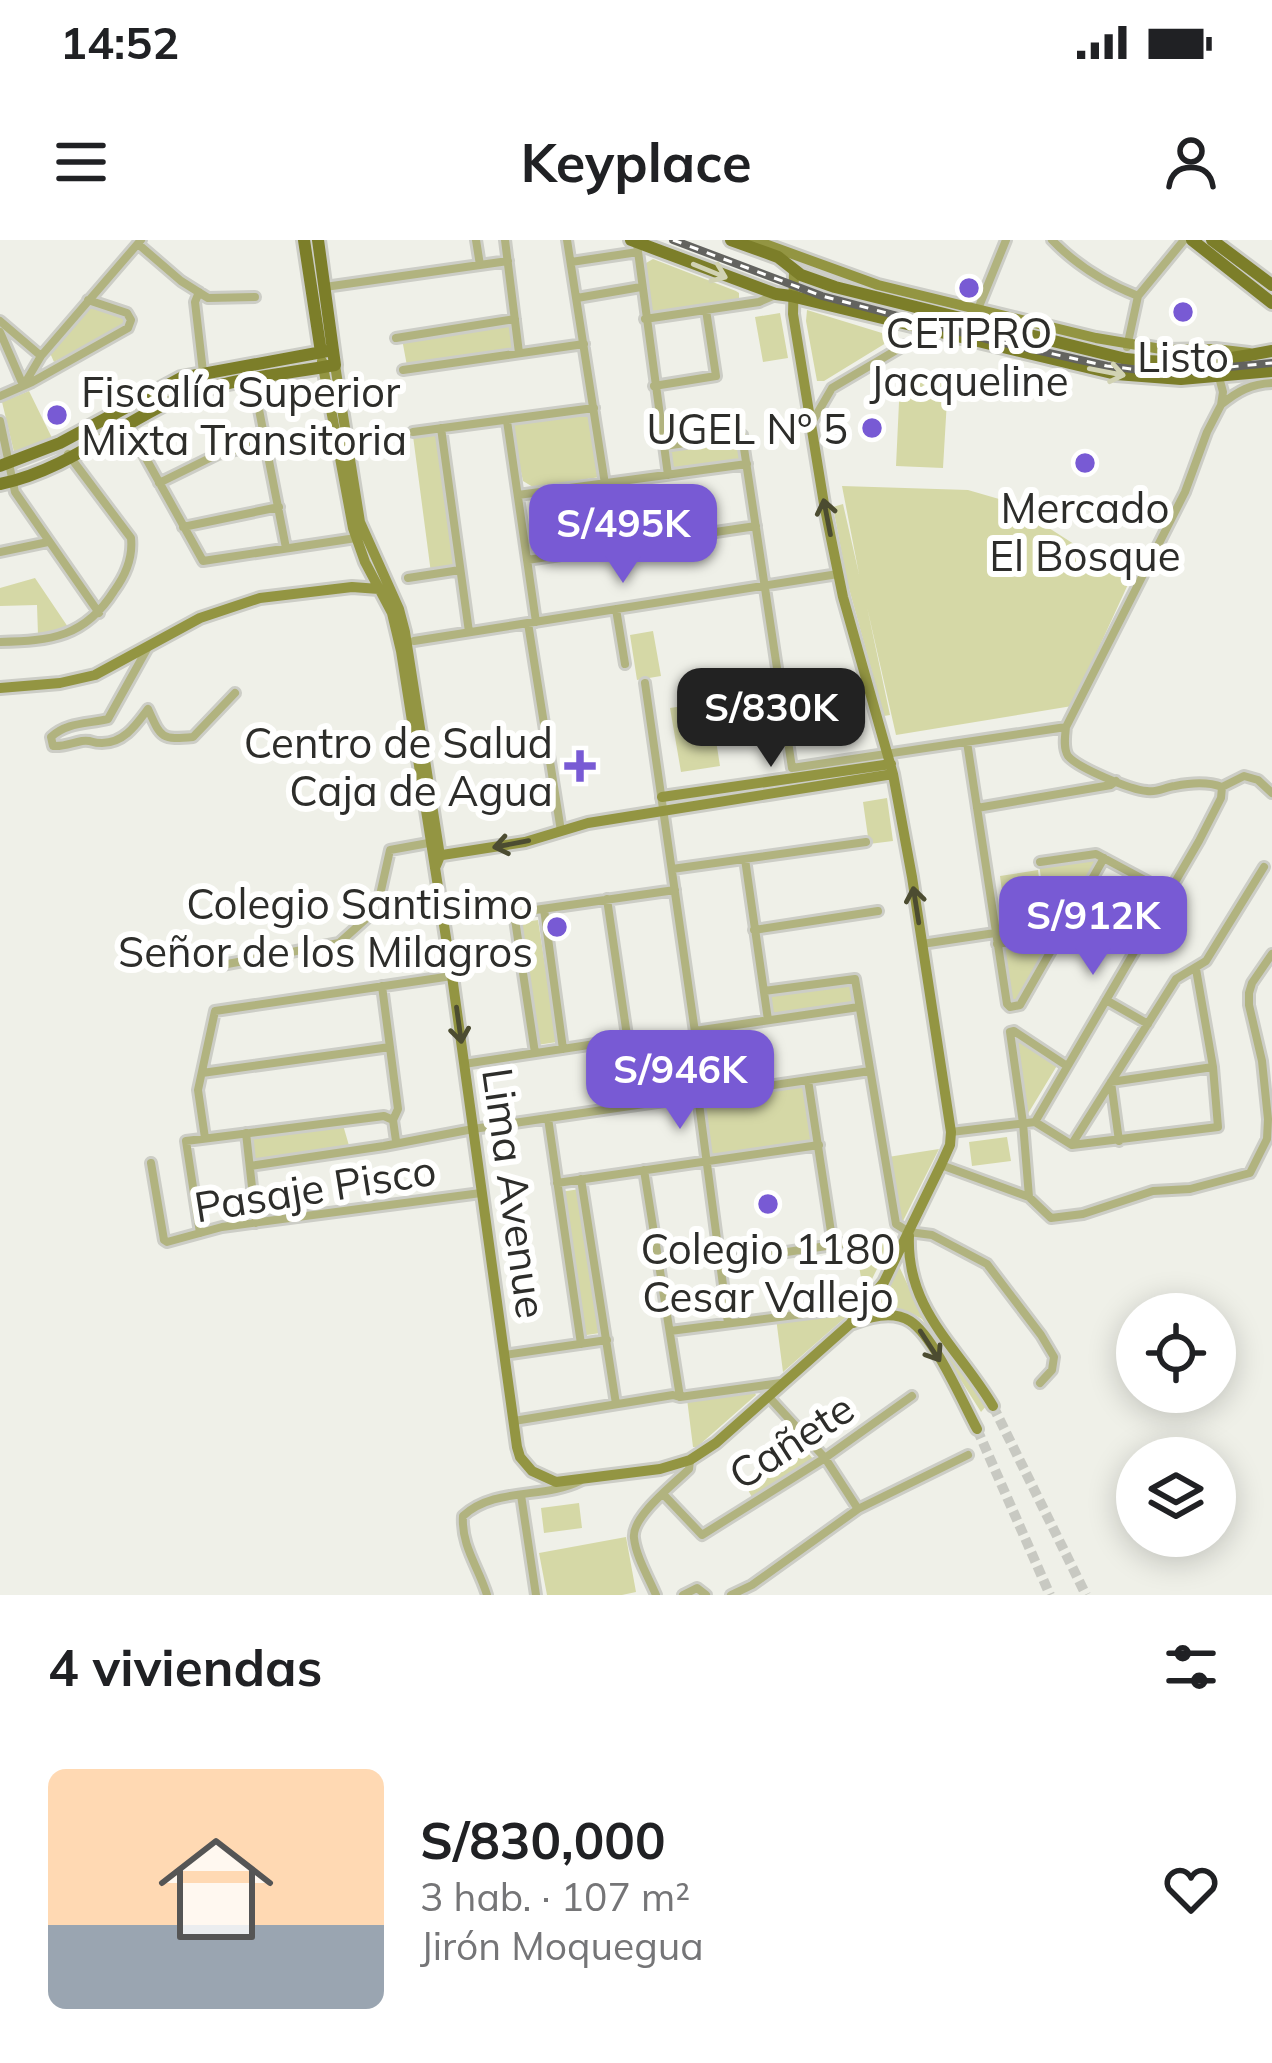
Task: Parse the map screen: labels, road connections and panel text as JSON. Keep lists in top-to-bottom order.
{
  "streets": {
    "main road": ["Lima Avenue"],
    "street": ["Pasaje Pisco", "Cañete"]
  },
  "crossings": [
    ["Pasaje Pisco", "Lima Avenue"]
  ],
  "places": {
    "other": [
      "CETPRO Jacqueline",
      "Listo",
      "Fiscalía Superior Mixta Transitoria",
      "UGEL Nº 5",
      "Mercado El Bosque",
      "Colegio Santisimo Señor de los Milagros",
      "Colegio 1180 Cesar Vallejo"
    ],
    "health": ["Centro de Salud Caja de Agua"]
  },
  "page": {
    "status": "14:52",
    "header": "Keyplace",
    "price": [
      "S/495K",
      "S/830K",
      "S/912K",
      "S/946K"
    ],
    "heading": "4 viviendas",
    "list": [
      {
        "name": "S/830,000",
        "note": "3 hab. · 107 m² · Jirón Moquegua"
      }
    ]
  }
}
